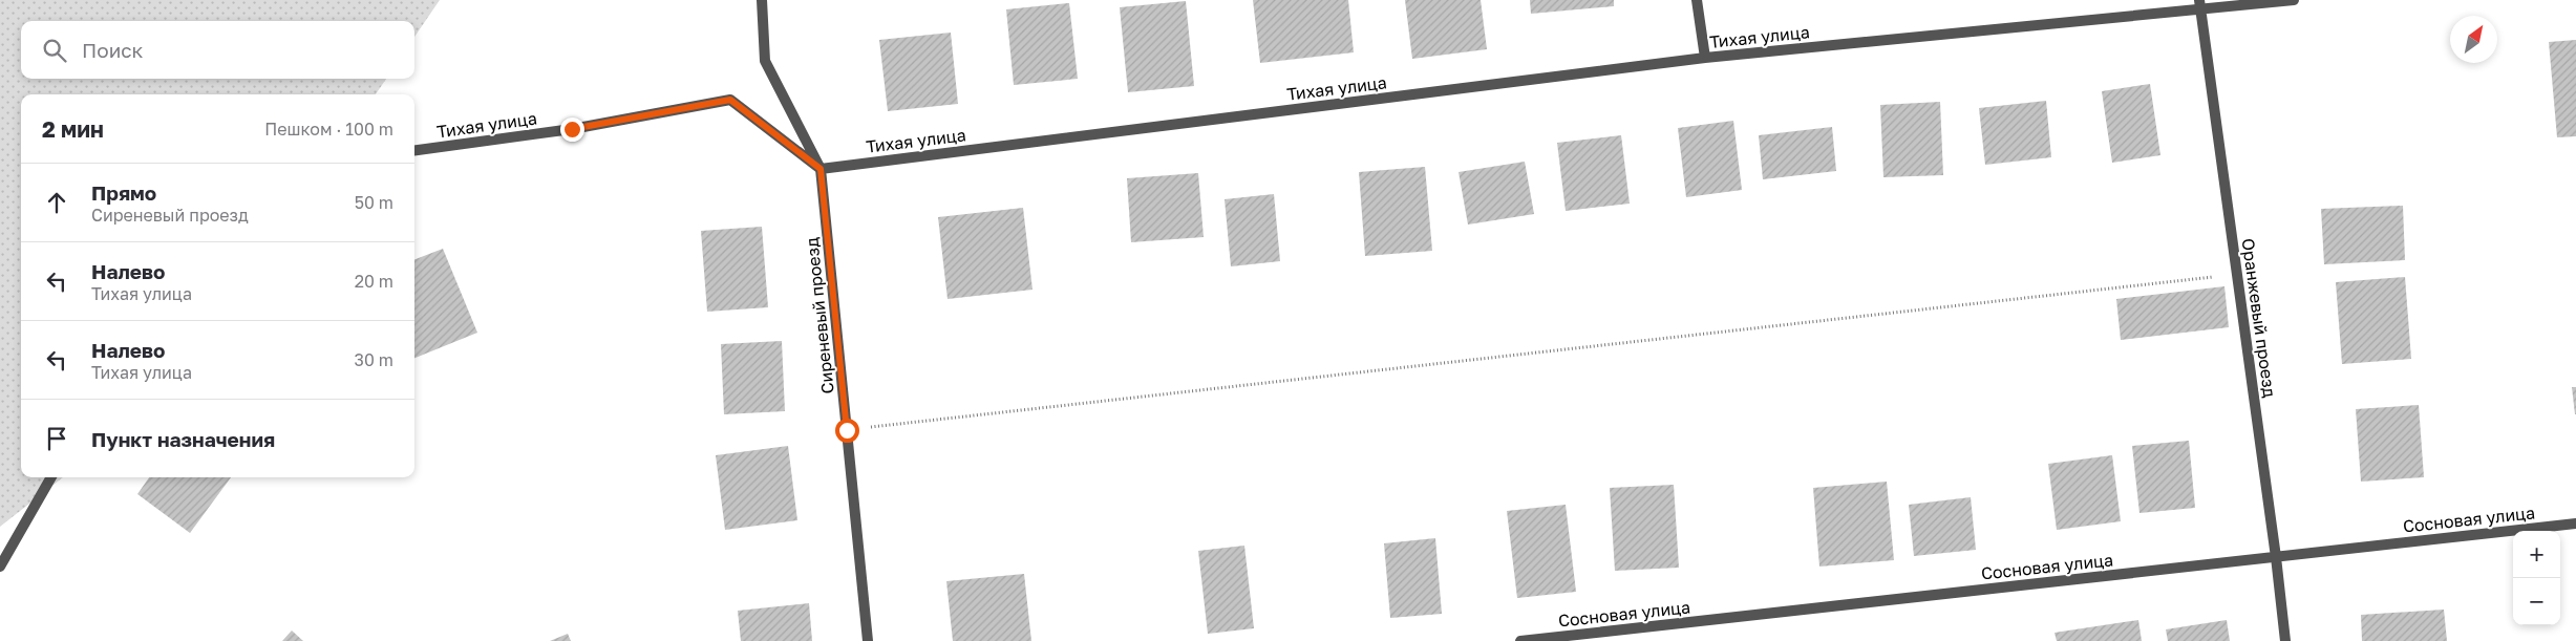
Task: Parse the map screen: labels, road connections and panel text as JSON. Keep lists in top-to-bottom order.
{
  "streets": {
    "street": [
      "Тихая улица",
      "Сиреневый проезд",
      "Оранжевый проезд",
      "Сосновая улица"
    ]
  },
  "crossings": [
    ["Тихая улица", "Сиреневый проезд"],
    ["Тихая улица", "Оранжевый проезд"],
    ["Оранжевый проезд", "Сосновая улица"]
  ],
  "north": "top right",
  "page": {
    "search": "Поиск",
    "heading": ["2 мин", "Пешком · 100 m"],
    "list": [
      ["Прямо", "Сиреневый проезд", "50 m"],
      ["Налево", "Тихая улица", "20 m"],
      ["Налево", "Тихая улица", "30 m"],
      "Пункт назначения"
    ],
    "map_buttons": ["+", "−"]
  }
}
